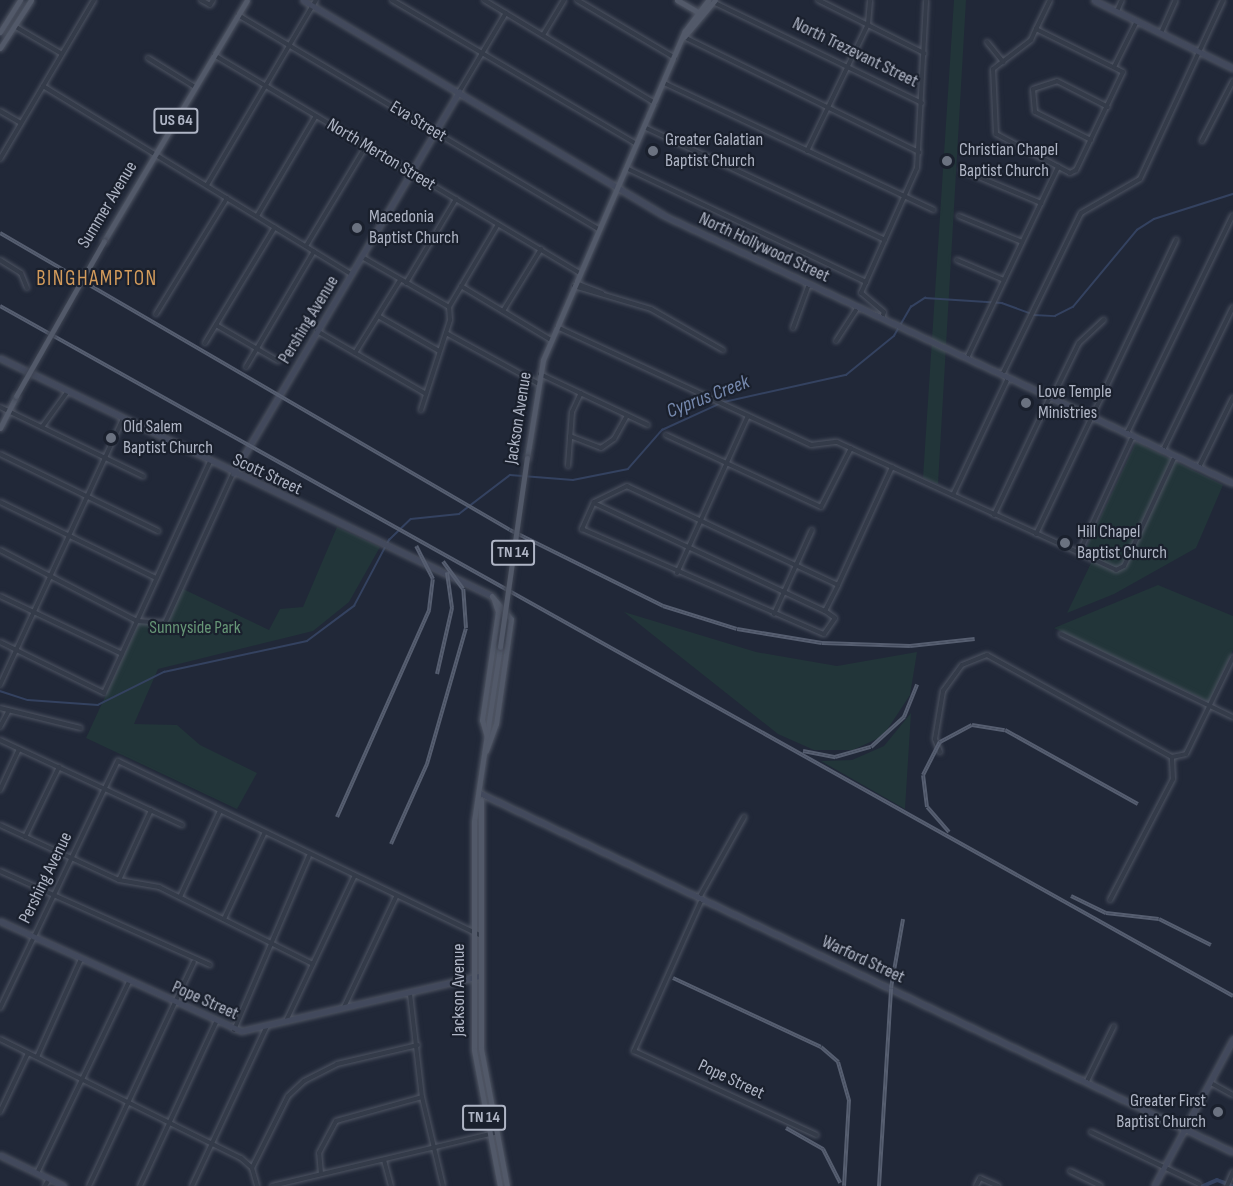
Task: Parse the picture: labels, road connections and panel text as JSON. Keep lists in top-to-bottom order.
{
  "streets": {
    "main road": [
      "US 64",
      "Summer Avenue",
      "North Hollywood Street",
      "Pershing Avenue",
      "Jackson Avenue",
      "Scott Street",
      "TN 14",
      "Warford Street",
      "Pope Street"
    ],
    "street": ["North Trezevant Street", "Eva Street", "North Merton Street"]
  },
  "crossings": [
    ["North Trezevant Street", "Jackson Avenue"],
    ["Eva Street", "Summer Avenue"],
    ["Eva Street", "Pershing Avenue"],
    ["Eva Street", "Jackson Avenue"],
    ["North Merton Street", "Summer Avenue"],
    ["North Merton Street", "Pershing Avenue"],
    ["North Merton Street", "Jackson Avenue"],
    ["North Hollywood Street", "Pershing Avenue"],
    ["North Hollywood Street", "Jackson Avenue"],
    ["Pershing Avenue", "Scott Street"],
    ["Pershing Avenue", "Pope Street"],
    ["Jackson Avenue", "Warford Street"],
    ["Jackson Avenue", "Pope Street"],
    ["Warford Street", "Pope Street"]
  ],
  "districts": ["BINGHAMPTON"],
  "water": ["Cyprus Creek"],
  "parks": ["Sunnyside Park"],
  "places": [
    "Greater Galatian Baptist Church",
    "Christian Chapel Baptist Church",
    "Macedonia Baptist Church",
    "Love Temple Ministries",
    "Old Salem Baptist Church",
    "Hill Chapel Baptist Church",
    "Greater First Baptist Church"
  ]
}
